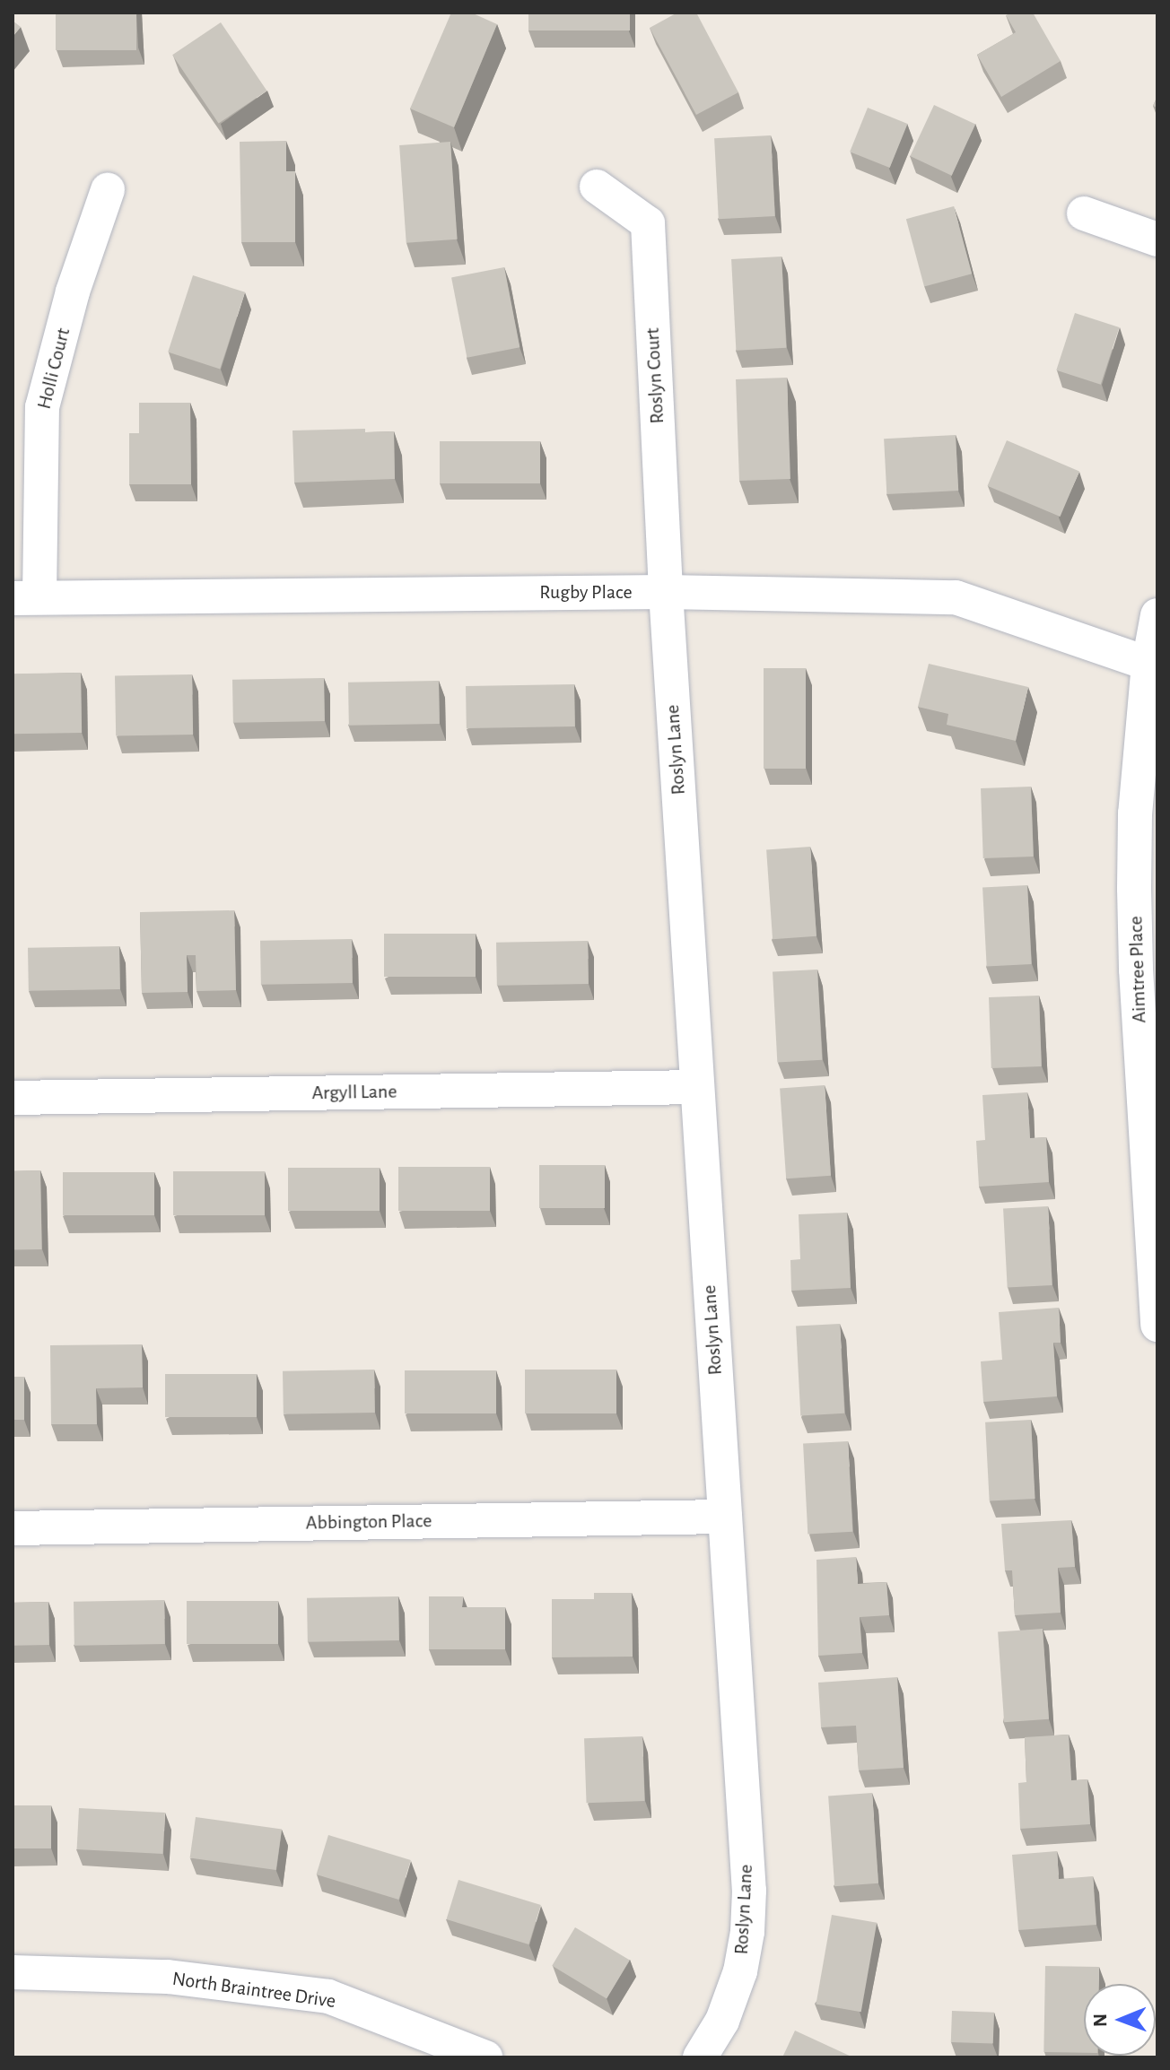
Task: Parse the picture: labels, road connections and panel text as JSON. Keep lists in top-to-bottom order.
{
  "streets": {
    "street": [
      "Holli Court",
      "Roslyn Court",
      "Rugby Place",
      "Roslyn Lane",
      "Aimtree Place",
      "Argyll Lane",
      "Abbington Place",
      "North Braintree Drive"
    ]
  },
  "crossings": [
    ["Holli Court", "Rugby Place"],
    ["Roslyn Court", "Rugby Place"],
    ["Roslyn Court", "Roslyn Lane"],
    ["Rugby Place", "Roslyn Lane"],
    ["Rugby Place", "Aimtree Place"],
    ["Roslyn Lane", "Argyll Lane"],
    ["Roslyn Lane", "Abbington Place"]
  ],
  "north": "left"
}
